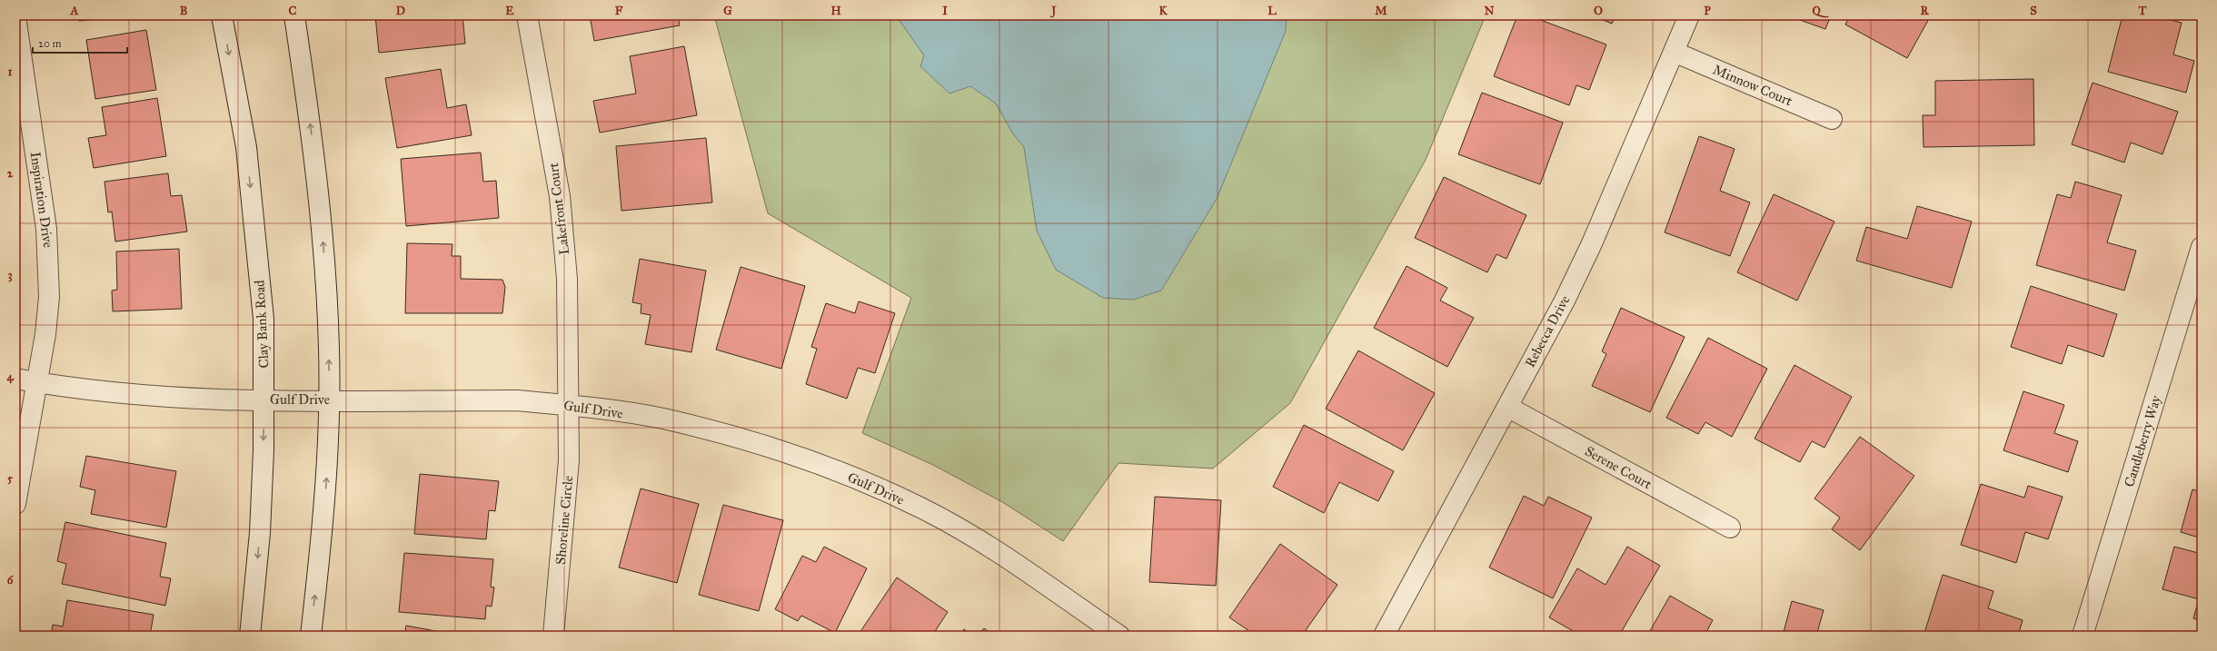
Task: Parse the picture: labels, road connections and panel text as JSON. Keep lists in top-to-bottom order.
{
  "streets": {
    "street": [
      "Minnow Court",
      "Inspiration Drive",
      "Lakefront Court",
      "Clay Bank Road",
      "Rebecca Drive",
      "Gulf Drive",
      "Candleberry Way",
      "Serene Court",
      "Shoreline Circle"
    ]
  },
  "crossings": [
    ["Minnow Court", "Rebecca Drive"],
    ["Inspiration Drive", "Gulf Drive"],
    ["Lakefront Court", "Gulf Drive"],
    ["Lakefront Court", "Shoreline Circle"],
    ["Clay Bank Road", "Gulf Drive"],
    ["Rebecca Drive", "Serene Court"],
    ["Gulf Drive", "Shoreline Circle"]
  ],
  "scale_bar": "20 m",
  "grid": {
    "columns": [
      "A",
      "B",
      "C",
      "D",
      "E",
      "F",
      "G",
      "H",
      "I",
      "J",
      "K",
      "L",
      "M",
      "N",
      "O",
      "P",
      "Q",
      "R",
      "S",
      "T"
    ],
    "rows": [
      "1",
      "2",
      "3",
      "4",
      "5",
      "6"
    ]
  }
}
